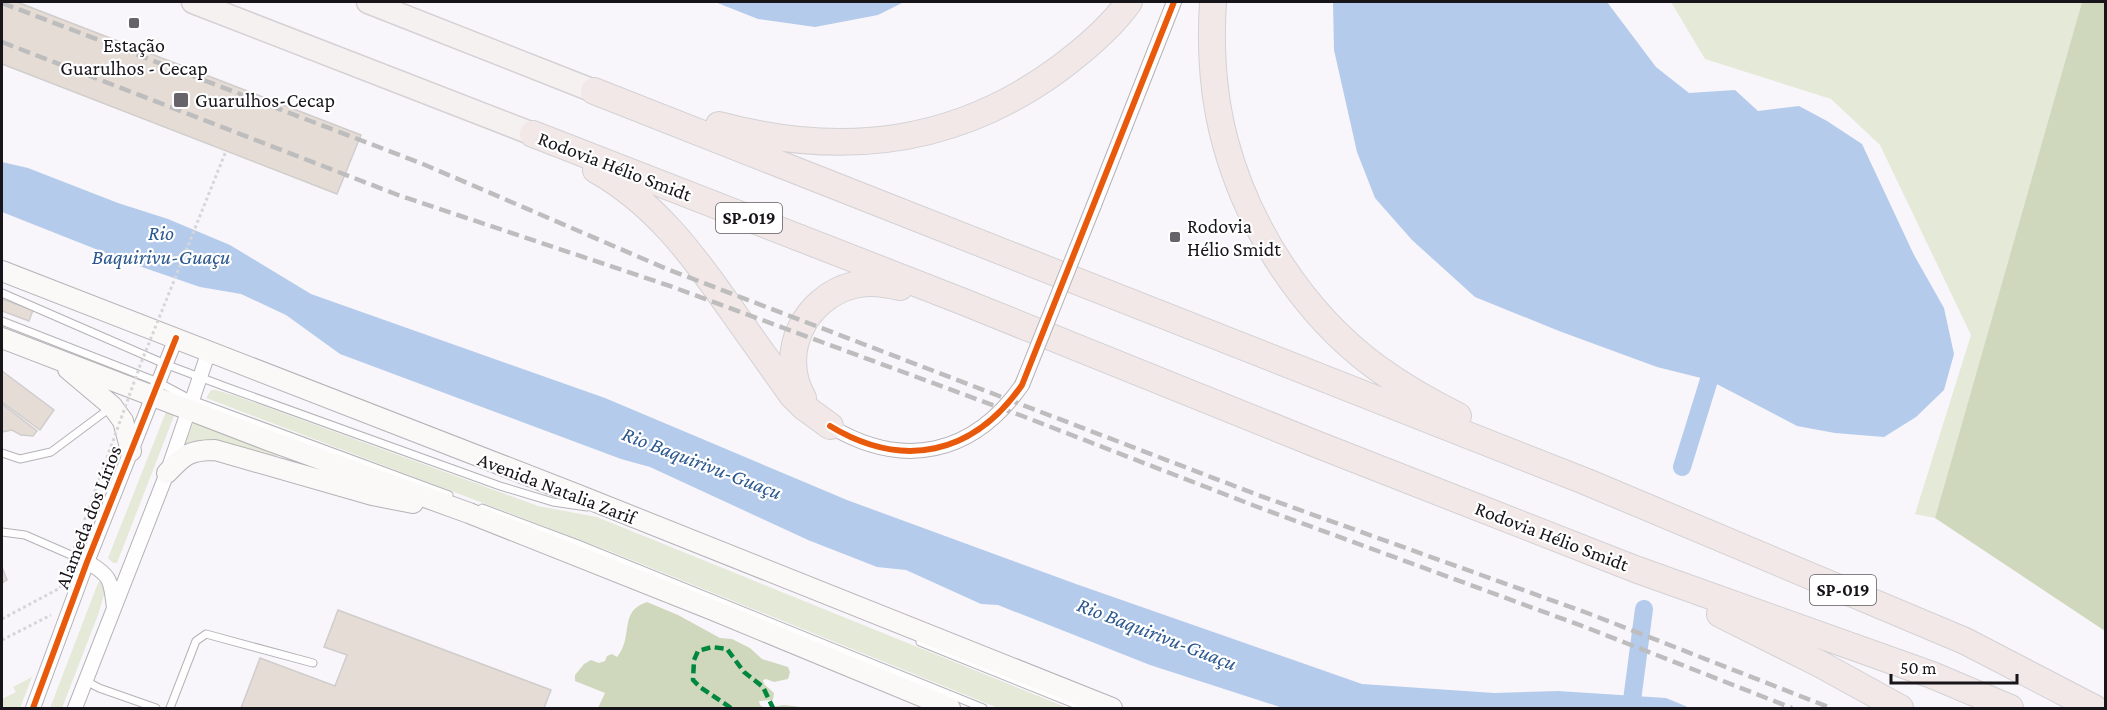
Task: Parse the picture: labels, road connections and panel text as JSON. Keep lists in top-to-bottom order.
{
  "streets": {
    "highway": ["Rodovia Hélio Smidt", "SP-019"],
    "main road": ["Avenida Natalia Zarif"],
    "street": ["Alameda dos Lírios"]
  },
  "crossings": [
    ["Avenida Natalia Zarif", "Alameda dos Lírios"]
  ],
  "water": ["Rio Baquirivu-Guaçu"],
  "places": {
    "transit": ["Estação Guarulhos - Cecap", "Guarulhos-Cecap", "Rodovia Hélio Smidt"]
  },
  "scale_bar": "50 m"
}
